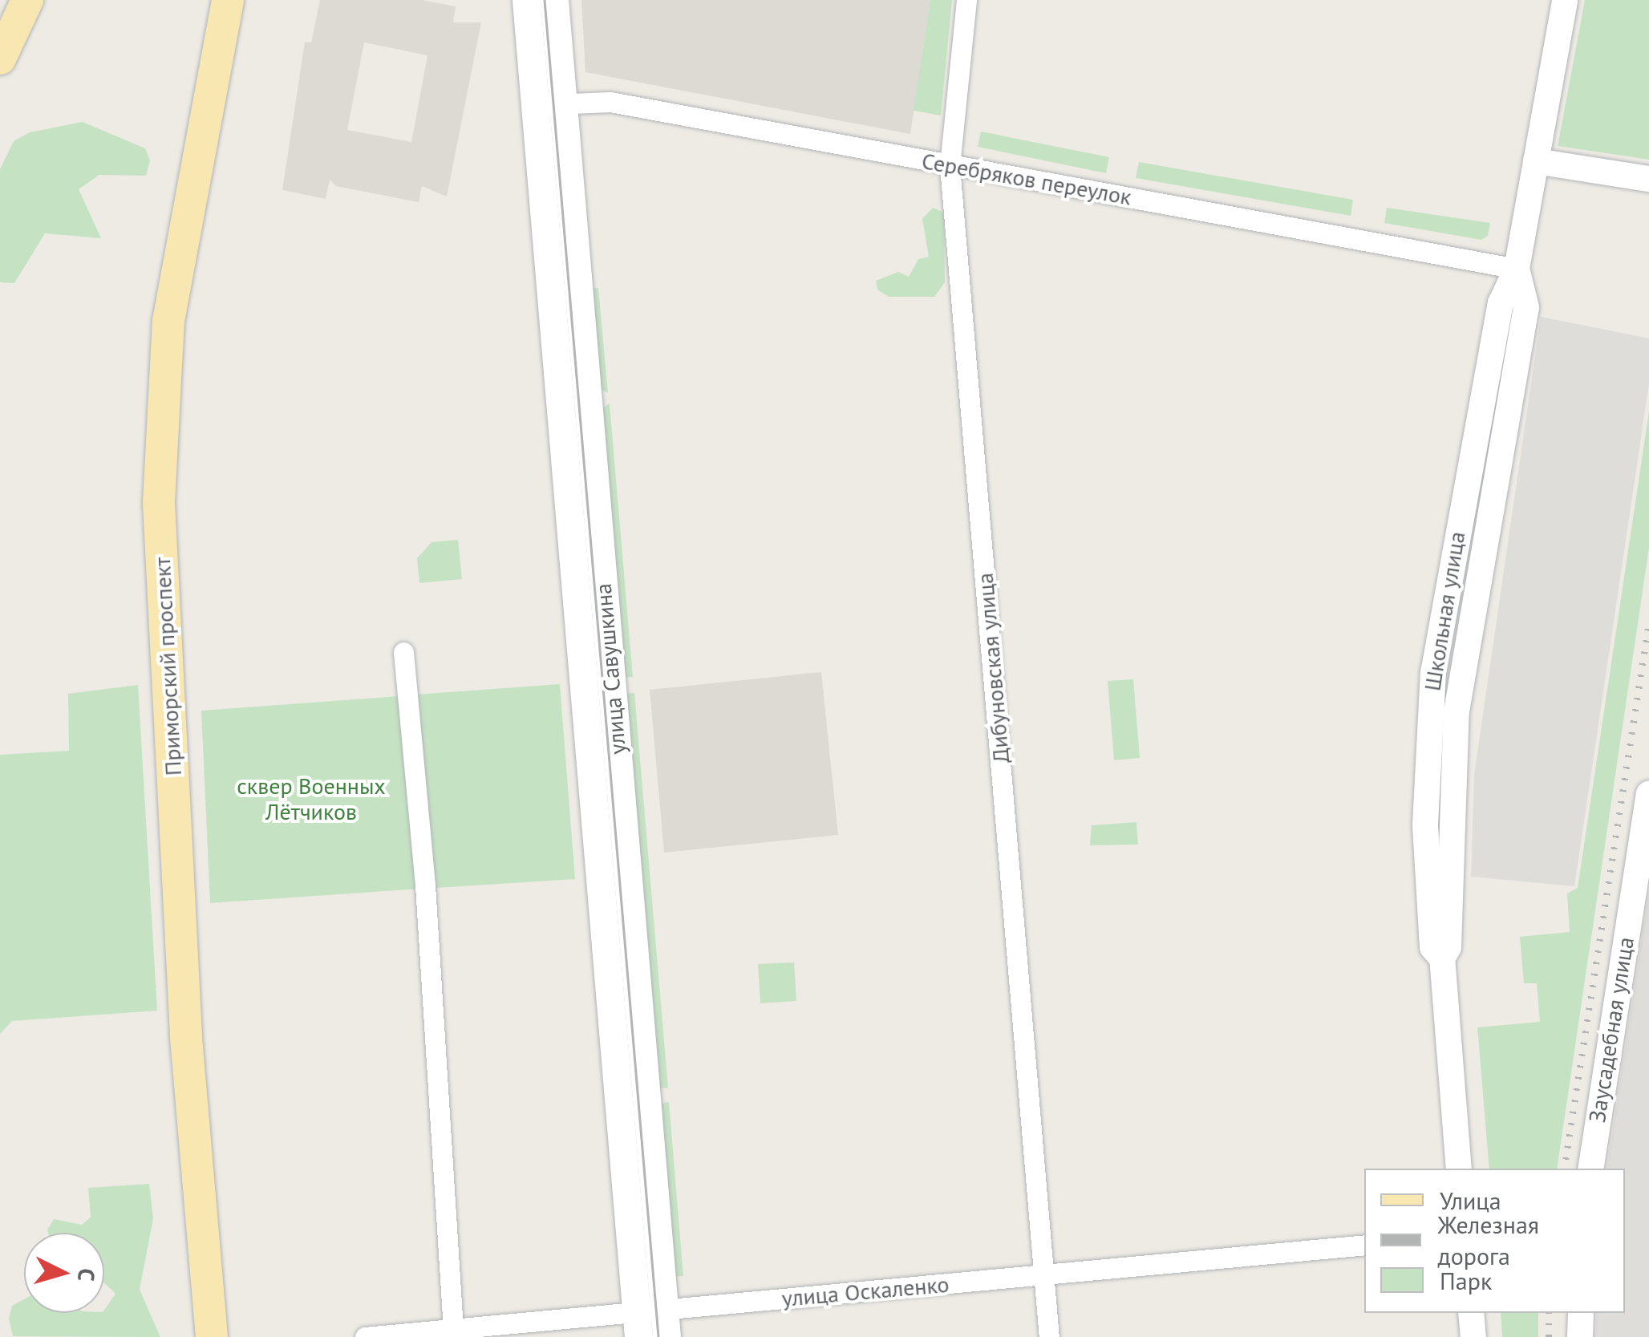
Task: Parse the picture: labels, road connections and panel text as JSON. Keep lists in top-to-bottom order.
{
  "streets": {
    "main road": ["Приморский проспект", "улица Савушкина"],
    "street": [
      "Серебряков переулок",
      "Школьная улица",
      "Дибуновская улица",
      "Заусадебная улица",
      "улица Оскаленко"
    ]
  },
  "crossings": [
    ["Серебряков переулок", "Школьная улица"],
    ["Серебряков переулок", "Дибуновская улица"],
    ["Серебряков переулок", "улица Савушкина"],
    ["Дибуновская улица", "улица Оскаленко"],
    ["улица Савушкина", "улица Оскаленко"]
  ],
  "parks": ["сквер Военных Лётчиков"],
  "legend": ["Улица", "Железная дорога", "Парк"],
  "north": "right"
}
